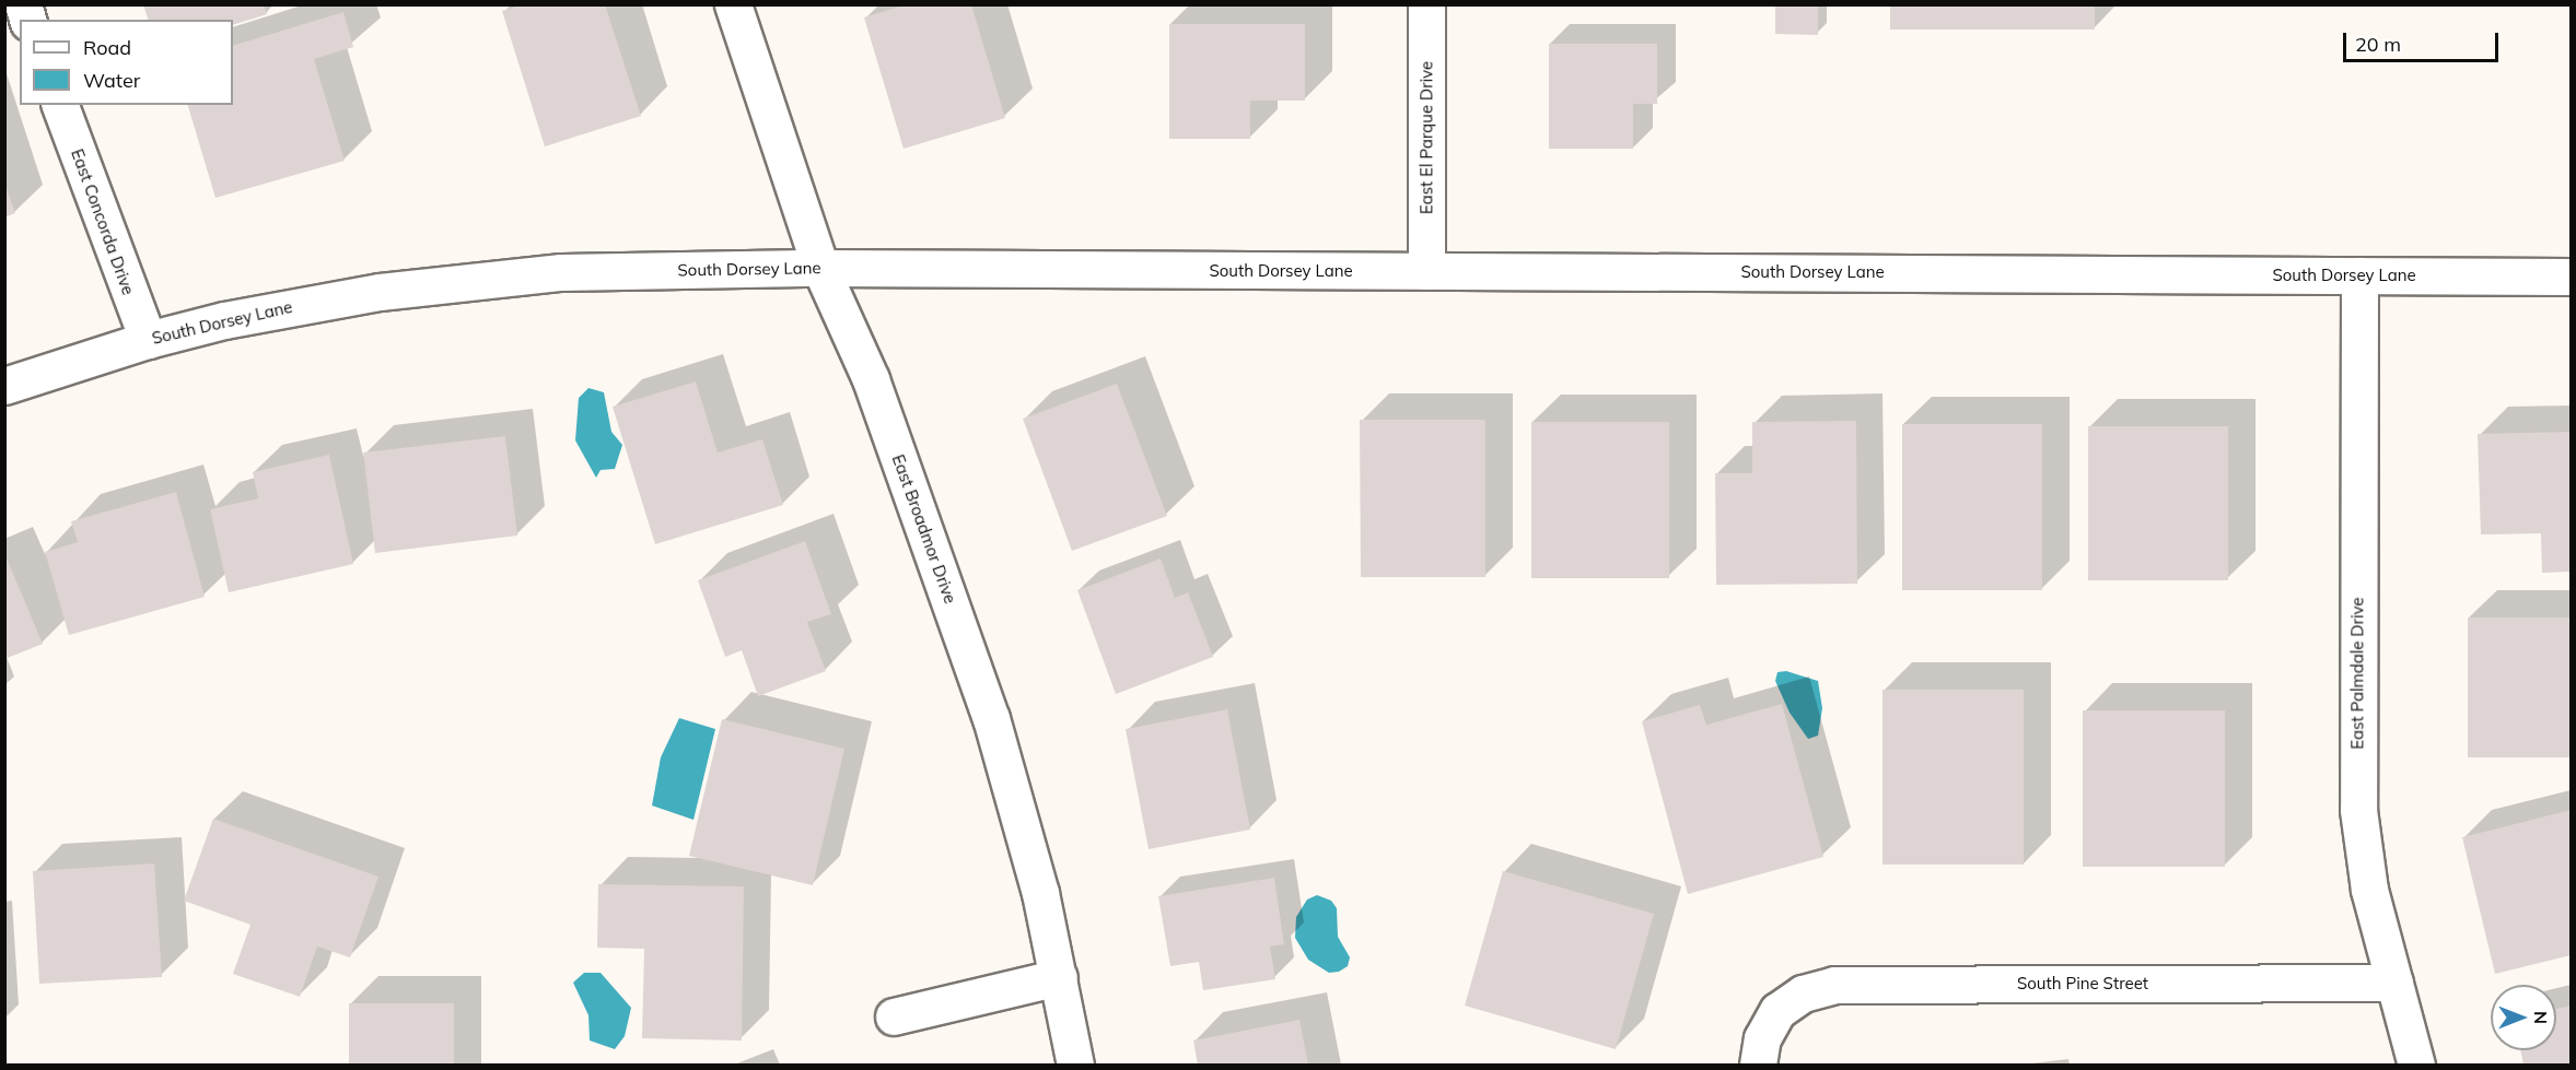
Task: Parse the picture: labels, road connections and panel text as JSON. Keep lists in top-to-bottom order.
{
  "streets": {
    "street": [
      "East El Parque Drive",
      "East Concorda Drive",
      "South Dorsey Lane",
      "East Broadmor Drive",
      "East Palmdale Drive",
      "South Pine Street"
    ]
  },
  "crossings": [
    ["East El Parque Drive", "South Dorsey Lane"],
    ["East Concorda Drive", "South Dorsey Lane"],
    ["South Dorsey Lane", "East Broadmor Drive"],
    ["South Dorsey Lane", "East Palmdale Drive"],
    ["East Palmdale Drive", "South Pine Street"]
  ],
  "legend": ["Road", "Water"],
  "scale_bar": "20 m",
  "north": "right"
}
